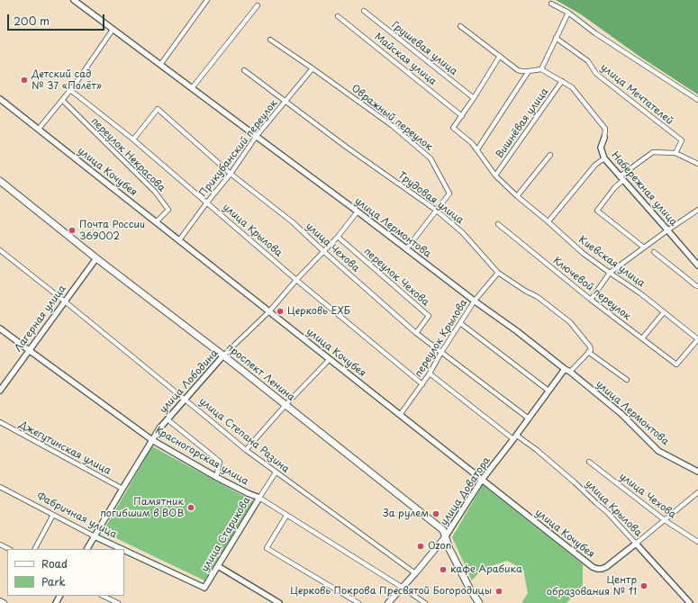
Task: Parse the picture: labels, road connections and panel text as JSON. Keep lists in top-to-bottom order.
{
  "streets": {
    "main road": ["проспект Ленина", "улица Доватора"],
    "street": [
      "Грушевая улица",
      "Майская улица",
      "улица Мечтателей",
      "Овражный переулок",
      "Вишнёвая улица",
      "Прикубанский переулок",
      "переулок Некрасова",
      "улица Кочубея",
      "Набережная улица",
      "Трудовая улица",
      "улица Лермонтова",
      "улица Крылова",
      "улица Чехова",
      "Киевская улица",
      "переулок Чехова",
      "Ключевой переулок",
      "Лагерная улица",
      "переулок Крылова",
      "улица Лободина",
      "улица Степана Разина",
      "Джегутинская улица",
      "Красногорская улица",
      "Фабричная улица",
      "улица Старикова"
    ]
  },
  "crossings": [
    ["Грушевая улица", "Киевская улица"],
    ["Майская улица", "Киевская улица"],
    ["Овражный переулок", "Прикубанский переулок"],
    ["Овражный переулок", "Трудовая улица"],
    ["Овражный переулок", "улица Лермонтова"],
    ["Вишнёвая улица", "Набережная улица"],
    ["Вишнёвая улица", "Киевская улица"],
    ["Прикубанский переулок", "улица Кочубея"],
    ["Прикубанский переулок", "Трудовая улица"],
    ["Прикубанский переулок", "улица Лермонтова"],
    ["Прикубанский переулок", "улица Крылова"],
    ["Прикубанский переулок", "улица Чехова"],
    ["переулок Некрасова", "улица Кочубея"],
    ["улица Кочубея", "улица Крылова"],
    ["улица Кочубея", "переулок Крылова"],
    ["улица Кочубея", "улица Лободина"],
    ["улица Кочубея", "улица Доватора"],
    ["Трудовая улица", "переулок Крылова"],
    ["улица Лермонтова", "переулок Крылова"],
    ["улица Лермонтова", "улица Лободина"],
    ["улица Лермонтова", "улица Доватора"],
    ["улица Крылова", "улица Чехова"],
    ["улица Крылова", "переулок Крылова"],
    ["улица Крылова", "улица Лободина"],
    ["улица Крылова", "улица Доватора"],
    ["улица Чехова", "переулок Чехова"],
    ["улица Чехова", "переулок Крылова"],
    ["улица Чехова", "улица Лободина"],
    ["улица Чехова", "улица Доватора"],
    ["Киевская улица", "Ключевой переулок"],
    ["переулок Чехова", "улица Лободина"],
    ["Лагерная улица", "проспект Ленина"],
    ["Лагерная улица", "улица Степана Разина"],
    ["Лагерная улица", "Красногорская улица"],
    ["проспект Ленина", "улица Лободина"],
    ["проспект Ленина", "улица Доватора"],
    ["улица Лободина", "улица Степана Разина"],
    ["улица Лободина", "Джегутинская улица"],
    ["улица Лободина", "Красногорская улица"],
    ["улица Лободина", "Фабричная улица"],
    ["улица Степана Разина", "улица Доватора"],
    ["улица Степана Разина", "улица Старикова"],
    ["Красногорская улица", "улица Доватора"],
    ["Красногорская улица", "улица Старикова"],
    ["Фабричная улица", "улица Старикова"]
  ],
  "places": [
    "Детский сад № 37 «Полёт»",
    "Почта России 369002",
    "Церковь ЕХБ",
    "Памятник погибшим в ВОВ",
    "За рулем",
    "Ozon",
    "кафе Арабика",
    "Центр образования № 11",
    "Церковь Покрова Пресвятой Богородицы"
  ],
  "legend": ["Road", "Park"],
  "scale_bar": "200 m"
}
